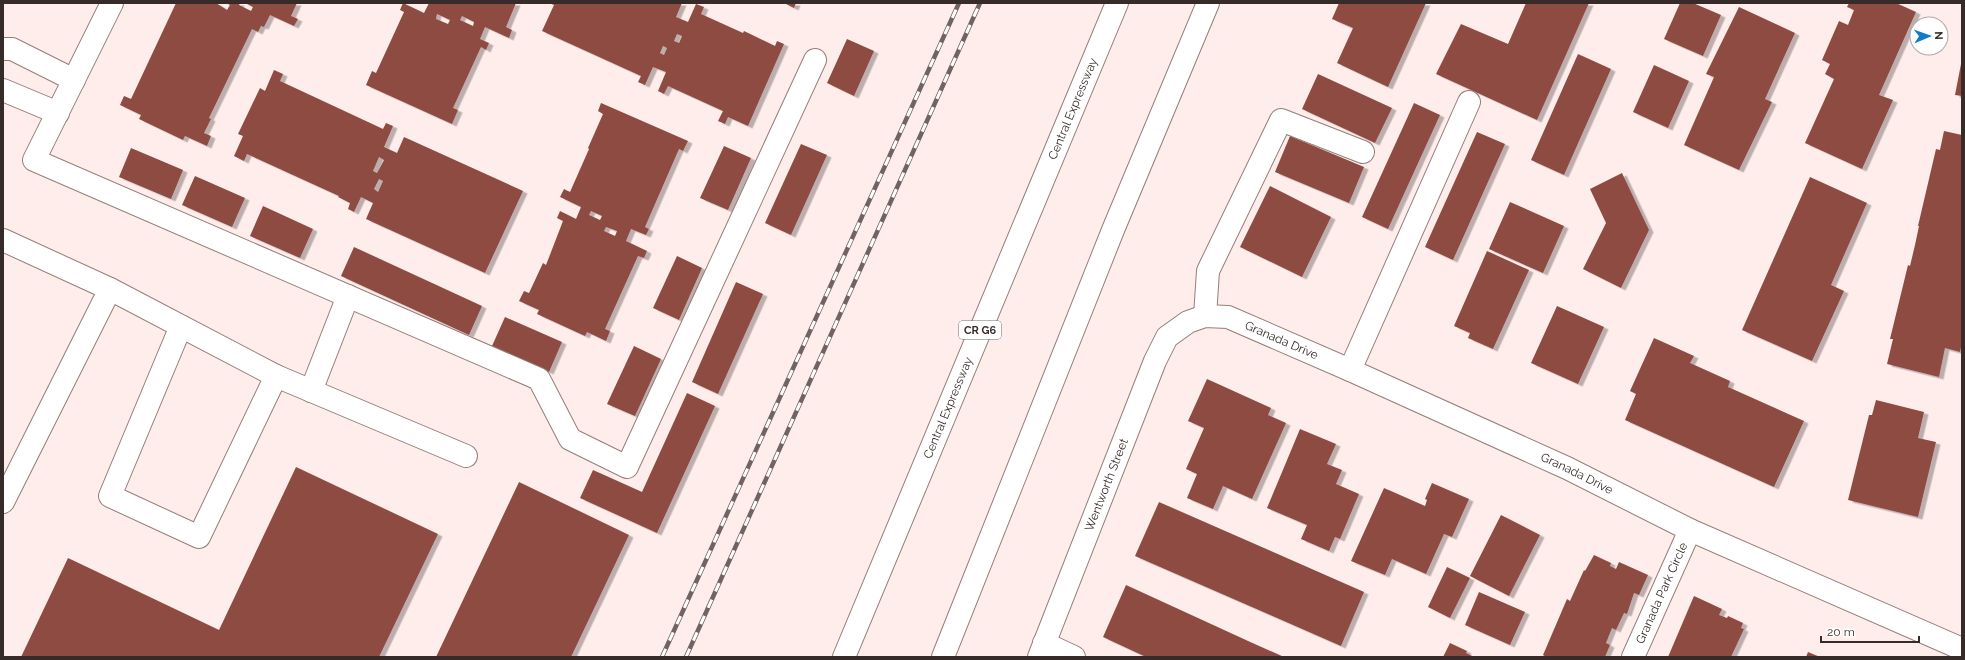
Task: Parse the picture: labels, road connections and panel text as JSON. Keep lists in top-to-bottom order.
{
  "streets": {
    "main road": [
      "Central Expressway",
      "CR G6",
      "Granada Drive",
      "Wentworth Street",
      "Granada Park Circle"
    ]
  },
  "crossings": [
    ["Granada Drive", "Wentworth Street"],
    ["Granada Drive", "Granada Park Circle"]
  ],
  "scale_bar": "20 m",
  "north": "right"
}
